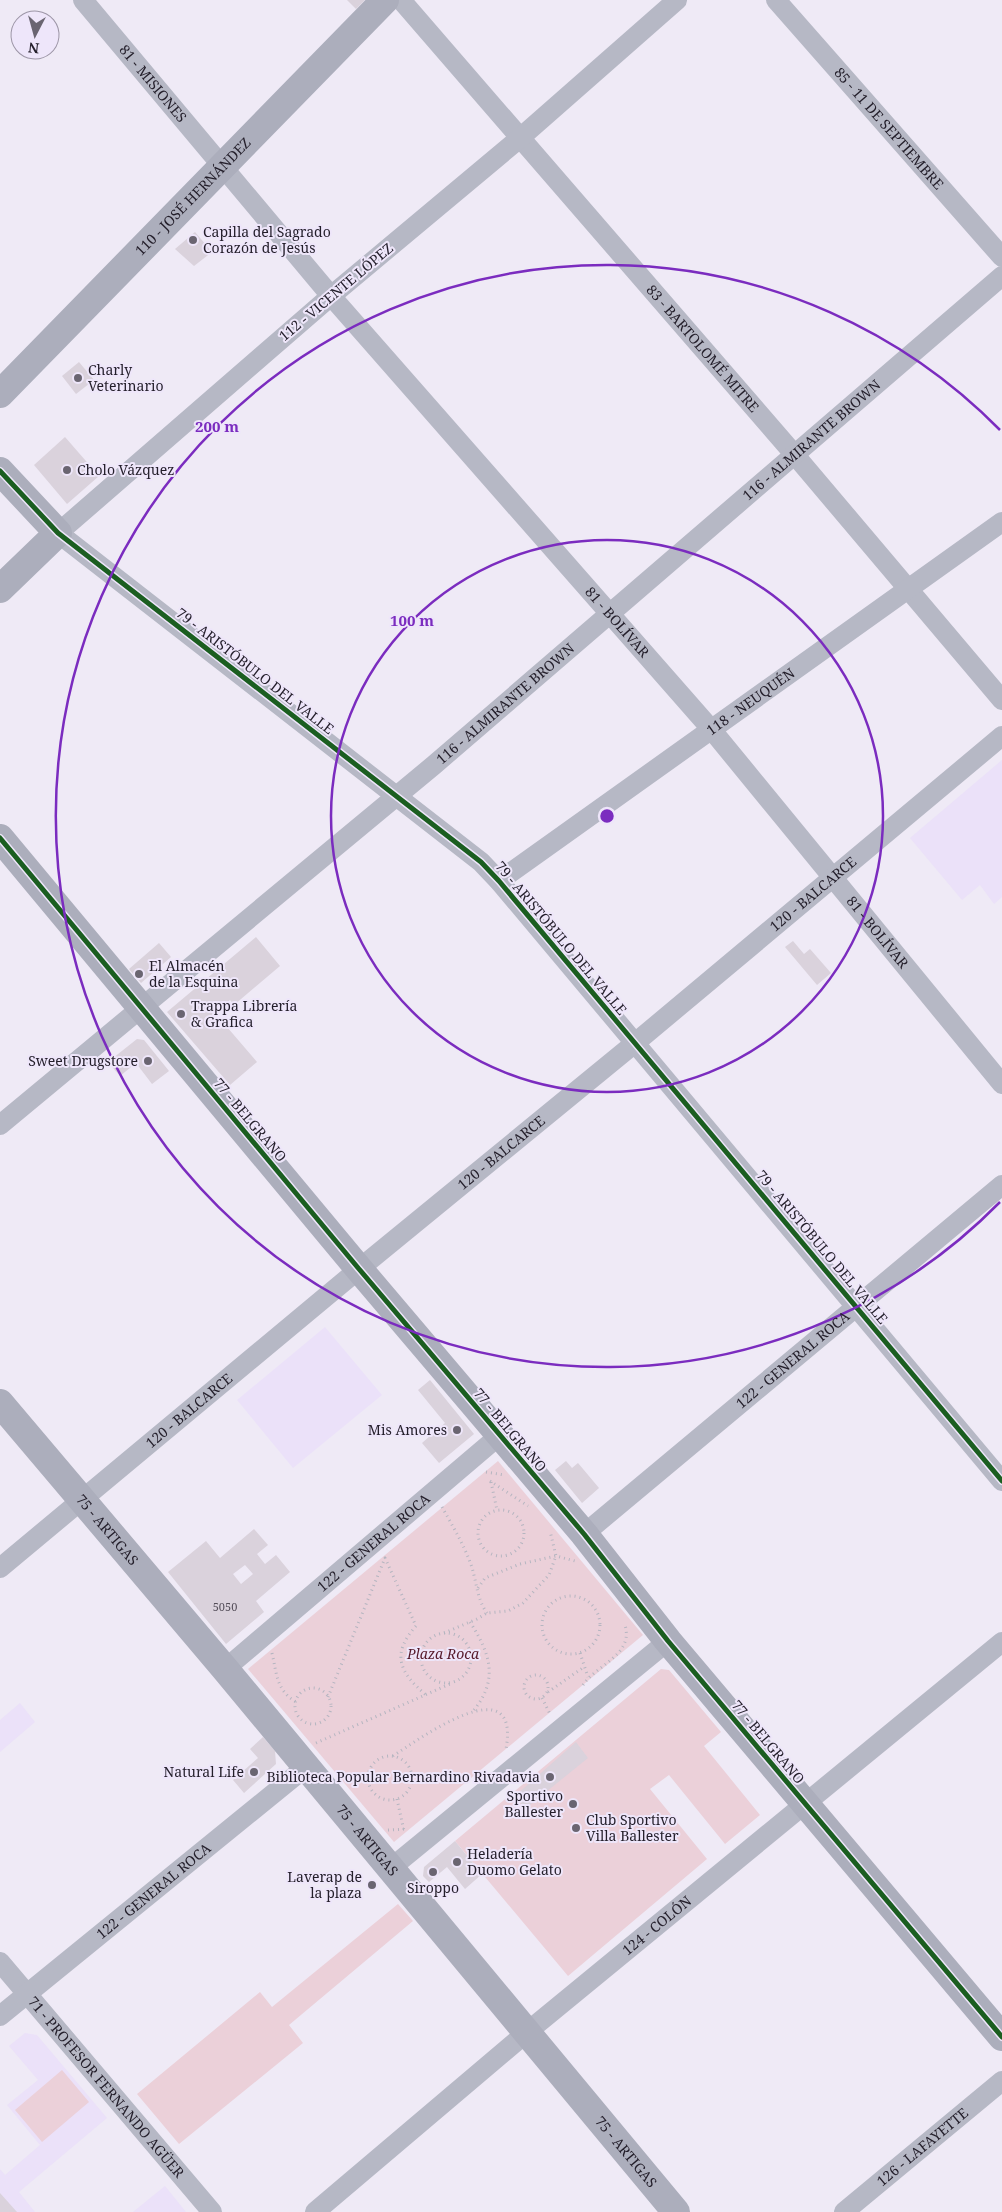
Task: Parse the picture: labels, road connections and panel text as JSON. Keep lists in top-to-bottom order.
{
  "streets": {
    "street": [
      "81 - MISIONES",
      "85 - 11 DE SEPTIEMBRE",
      "110 - JOSÉ HERNÁNDEZ",
      "112 - VICENTE LÓPEZ",
      "83 - BARTOLOMÉ MITRE",
      "116 - ALMIRANTE BROWN",
      "81 - BOLÍVAR",
      "79 - ARISTÓBULO DEL VALLE",
      "118 - NEUQUÉN",
      "120 - BALCARCE",
      "77 - BELGRANO",
      "122 - GENERAL ROCA",
      "75 - ARTIGAS",
      "124 - COLÓN",
      "71 - PROFESOR FERNANDO AGÜER",
      "126 - LAFAYETTE"
    ]
  },
  "crossings": [
    ["81 - MISIONES", "110 - JOSÉ HERNÁNDEZ"],
    ["81 - MISIONES", "81 - BOLÍVAR"],
    ["110 - JOSÉ HERNÁNDEZ", "81 - BOLÍVAR"],
    ["112 - VICENTE LÓPEZ", "83 - BARTOLOMÉ MITRE"],
    ["112 - VICENTE LÓPEZ", "81 - BOLÍVAR"],
    ["112 - VICENTE LÓPEZ", "79 - ARISTÓBULO DEL VALLE"],
    ["83 - BARTOLOMÉ MITRE", "116 - ALMIRANTE BROWN"],
    ["83 - BARTOLOMÉ MITRE", "118 - NEUQUÉN"],
    ["116 - ALMIRANTE BROWN", "81 - BOLÍVAR"],
    ["116 - ALMIRANTE BROWN", "79 - ARISTÓBULO DEL VALLE"],
    ["116 - ALMIRANTE BROWN", "77 - BELGRANO"],
    ["81 - BOLÍVAR", "118 - NEUQUÉN"],
    ["81 - BOLÍVAR", "120 - BALCARCE"],
    ["79 - ARISTÓBULO DEL VALLE", "118 - NEUQUÉN"],
    ["79 - ARISTÓBULO DEL VALLE", "120 - BALCARCE"],
    ["79 - ARISTÓBULO DEL VALLE", "122 - GENERAL ROCA"],
    ["120 - BALCARCE", "77 - BELGRANO"],
    ["120 - BALCARCE", "75 - ARTIGAS"],
    ["77 - BELGRANO", "122 - GENERAL ROCA"],
    ["77 - BELGRANO", "124 - COLÓN"],
    ["122 - GENERAL ROCA", "75 - ARTIGAS"],
    ["122 - GENERAL ROCA", "71 - PROFESOR FERNANDO AGÜER"],
    ["75 - ARTIGAS", "124 - COLÓN"]
  ],
  "parks": ["Plaza Roca"],
  "places": [
    "Capilla del Sagrado Corazón de Jesús",
    "Charly Veterinario",
    "Cholo Vázquez",
    "El Almacén de la Esquina",
    "Trappa Librería & Grafica",
    "Sweet Drugstore",
    "Mis Amores",
    "Natural Life",
    "Biblioteca Popular Bernardino Rivadavia",
    "Sportivo Ballester",
    "Club Sportivo Villa Ballester",
    "Heladería Duomo Gelato",
    "Siroppo",
    "Laverap de la plaza"
  ],
  "house_numbers": ["5050"],
  "north": "bottom",
  "rings": ["200 m", "100 m"]
}
